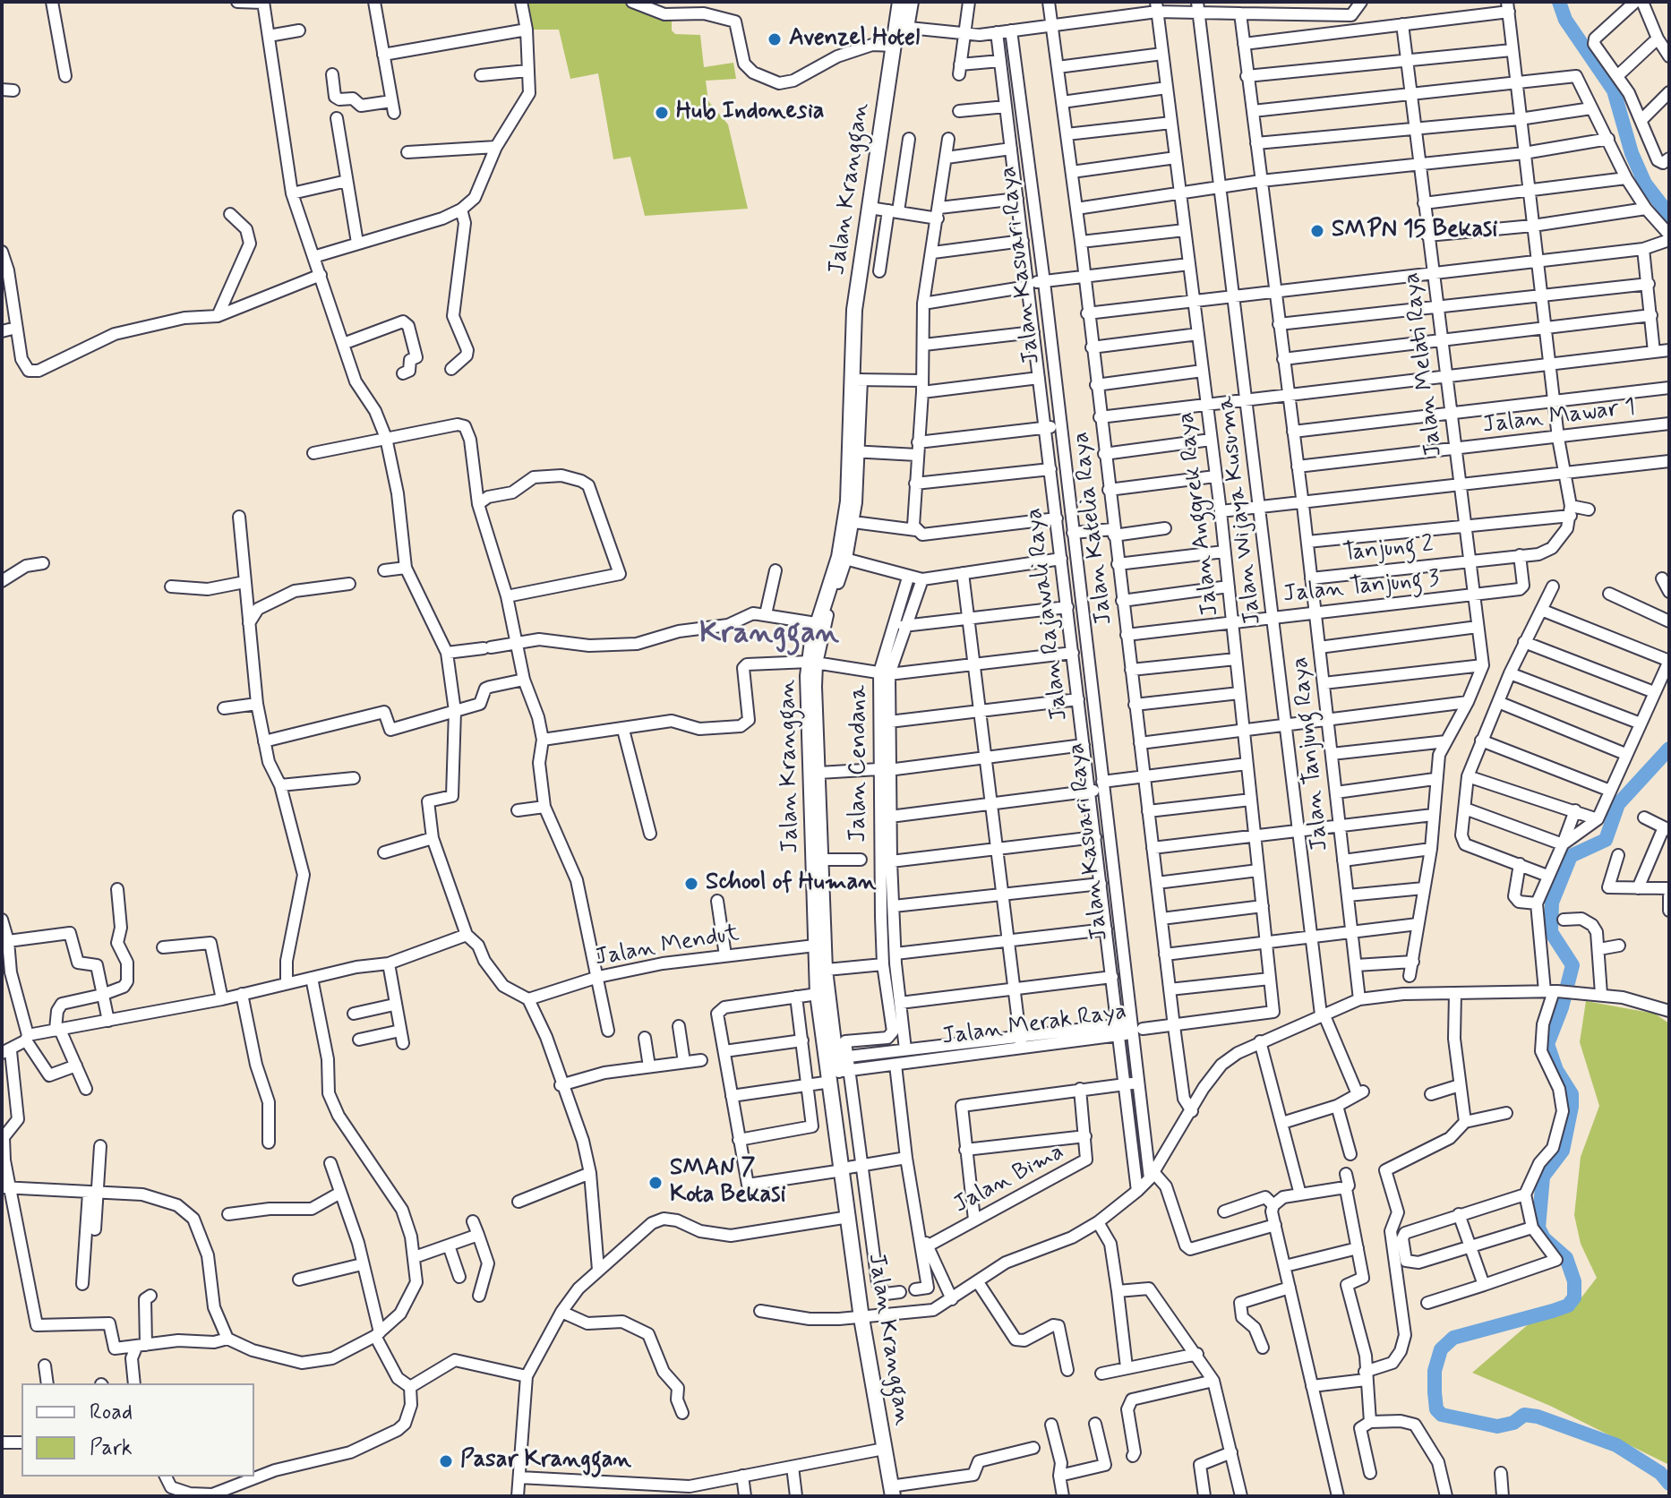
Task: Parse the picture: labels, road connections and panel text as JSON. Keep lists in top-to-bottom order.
{
  "streets": {
    "main road": ["Jalan Kranggan"],
    "street": [
      "Jalan Kasuari Raya",
      "Jalan Melati Raya",
      "Jalan Mawar 1",
      "Jalan Wijaya Kusuma",
      "Jalan Anggrek Raya",
      "Jalan Katelia Raya",
      "Tanjung 2",
      "Jalan Tanjung 3",
      "Jalan Rajawali Raya",
      "Jalan Tanjung Raya",
      "Jalan Cendana",
      "Jalan Mendut",
      "Jalan Merak Raya",
      "Jalan Bima"
    ]
  },
  "crossings": [
    ["Jalan Kranggan", "Jalan Cendana"],
    ["Jalan Kranggan", "Jalan Mendut"],
    ["Jalan Kranggan", "Jalan Merak Raya"],
    ["Jalan Kasuari Raya", "Jalan Merak Raya"],
    ["Jalan Melati Raya", "Jalan Mawar 1"],
    ["Jalan Melati Raya", "Tanjung 2"],
    ["Jalan Melati Raya", "Jalan Tanjung 3"],
    ["Jalan Mawar 1", "Jalan Tanjung Raya"],
    ["Jalan Wijaya Kusuma", "Jalan Tanjung 3"],
    ["Jalan Anggrek Raya", "Jalan Tanjung 3"],
    ["Jalan Anggrek Raya", "Jalan Merak Raya"],
    ["Jalan Katelia Raya", "Jalan Tanjung 3"],
    ["Jalan Katelia Raya", "Jalan Merak Raya"],
    ["Tanjung 2", "Jalan Tanjung 3"],
    ["Tanjung 2", "Jalan Tanjung Raya"],
    ["Jalan Tanjung 3", "Jalan Tanjung Raya"],
    ["Jalan Rajawali Raya", "Jalan Merak Raya"],
    ["Jalan Cendana", "Jalan Merak Raya"]
  ],
  "districts": ["Kranggan"],
  "places": [
    "Avenzel Hotel",
    "Hub Indonesia",
    "SMPN 15 Bekasi",
    "School of Human",
    "SMAN 7 Kota Bekasi",
    "Pasar Kranggan"
  ],
  "legend": ["Road", "Park"]
}
